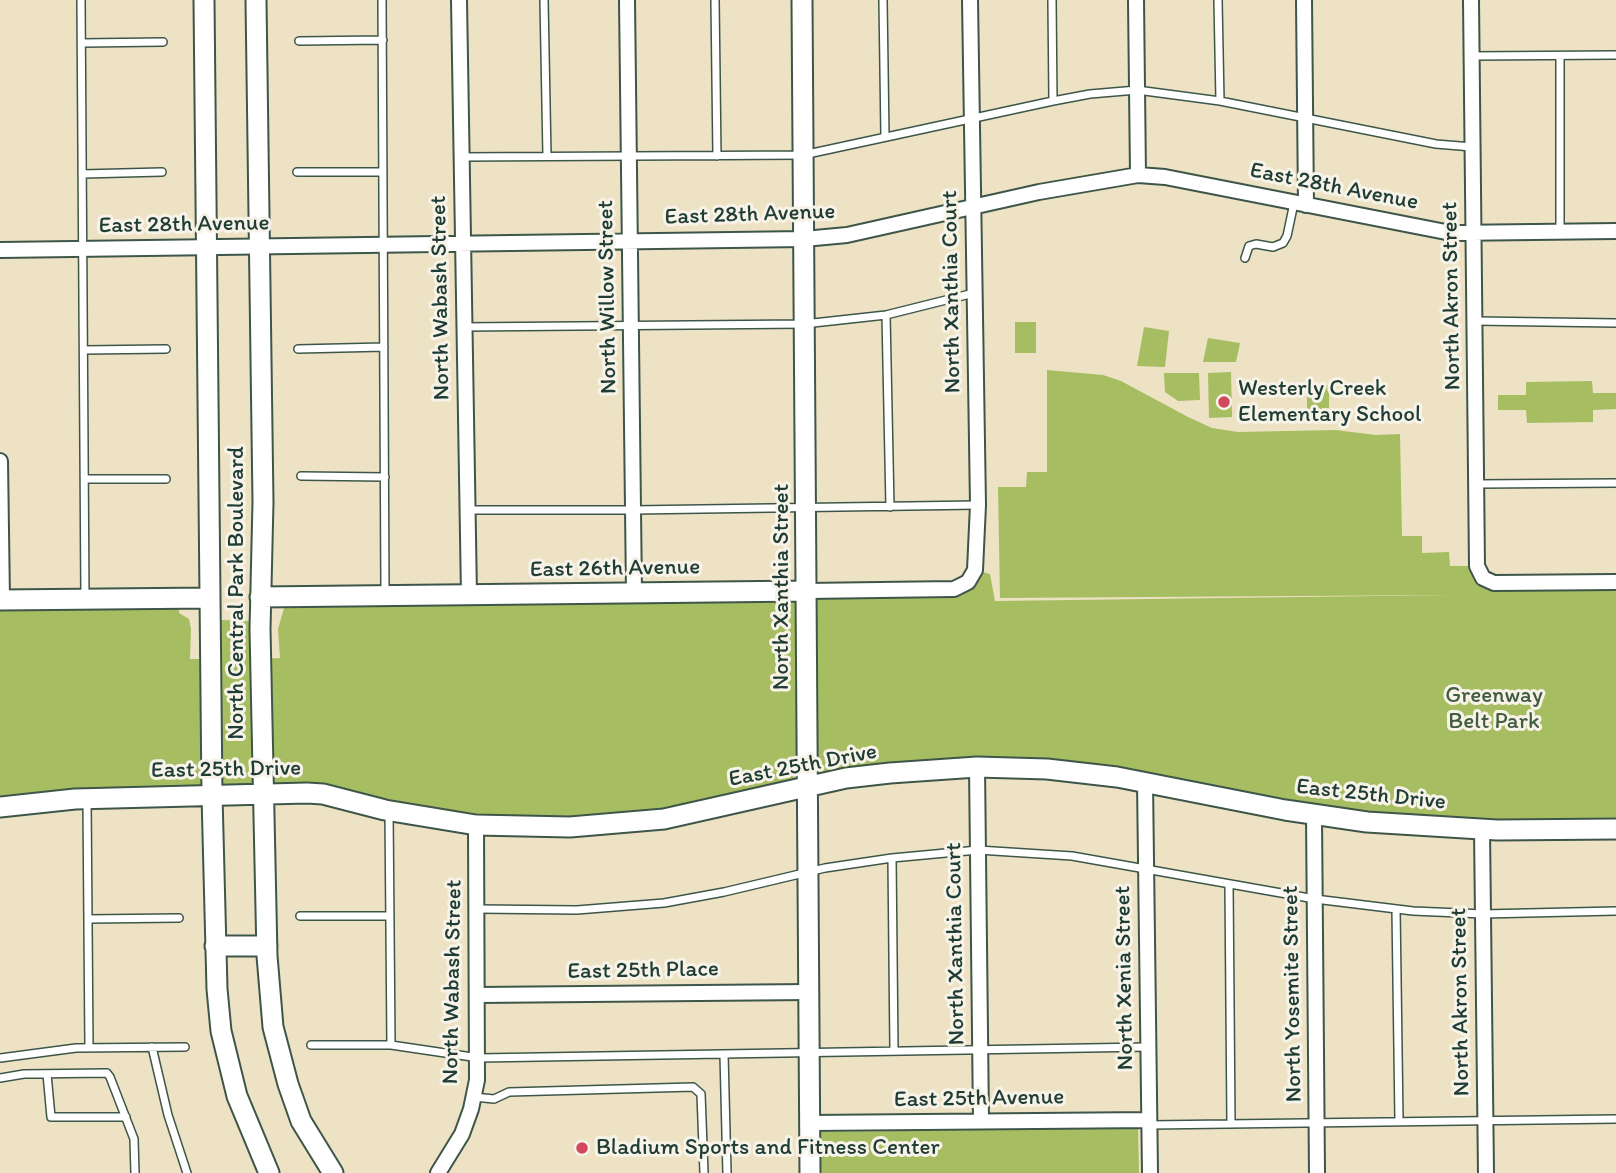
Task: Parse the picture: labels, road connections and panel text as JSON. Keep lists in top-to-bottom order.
{
  "streets": {
    "street": [
      "East 28th Avenue",
      "North Xanthia Court",
      "North Akron Street",
      "North Willow Street",
      "North Wabash Street",
      "East 26th Avenue",
      "North Xanthia Street",
      "North Central Park Boulevard",
      "East 25th Drive",
      "East 25th Place",
      "North Xenia Street",
      "North Yosemite Street",
      "East 25th Avenue"
    ]
  },
  "crossings": [
    ["East 28th Avenue", "North Xanthia Court"],
    ["East 28th Avenue", "North Akron Street"],
    ["East 28th Avenue", "North Willow Street"],
    ["East 28th Avenue", "North Wabash Street"],
    ["East 28th Avenue", "North Xanthia Street"],
    ["East 28th Avenue", "North Central Park Boulevard"],
    ["North Xanthia Court", "East 26th Avenue"],
    ["North Xanthia Court", "East 25th Drive"],
    ["North Xanthia Court", "East 25th Avenue"],
    ["North Akron Street", "East 25th Drive"],
    ["North Willow Street", "East 26th Avenue"],
    ["North Wabash Street", "East 26th Avenue"],
    ["North Wabash Street", "East 25th Drive"],
    ["North Wabash Street", "East 25th Place"],
    ["East 26th Avenue", "North Xanthia Street"],
    ["East 26th Avenue", "North Central Park Boulevard"],
    ["North Xanthia Street", "East 25th Drive"],
    ["North Xanthia Street", "East 25th Place"],
    ["North Xanthia Street", "East 25th Avenue"],
    ["North Central Park Boulevard", "East 25th Drive"],
    ["East 25th Drive", "North Xenia Street"],
    ["East 25th Drive", "North Yosemite Street"],
    ["North Xenia Street", "East 25th Avenue"]
  ],
  "parks": ["Greenway Belt Park"],
  "places": ["Westerly Creek Elementary School", "Bladium Sports and Fitness Center"]
}
